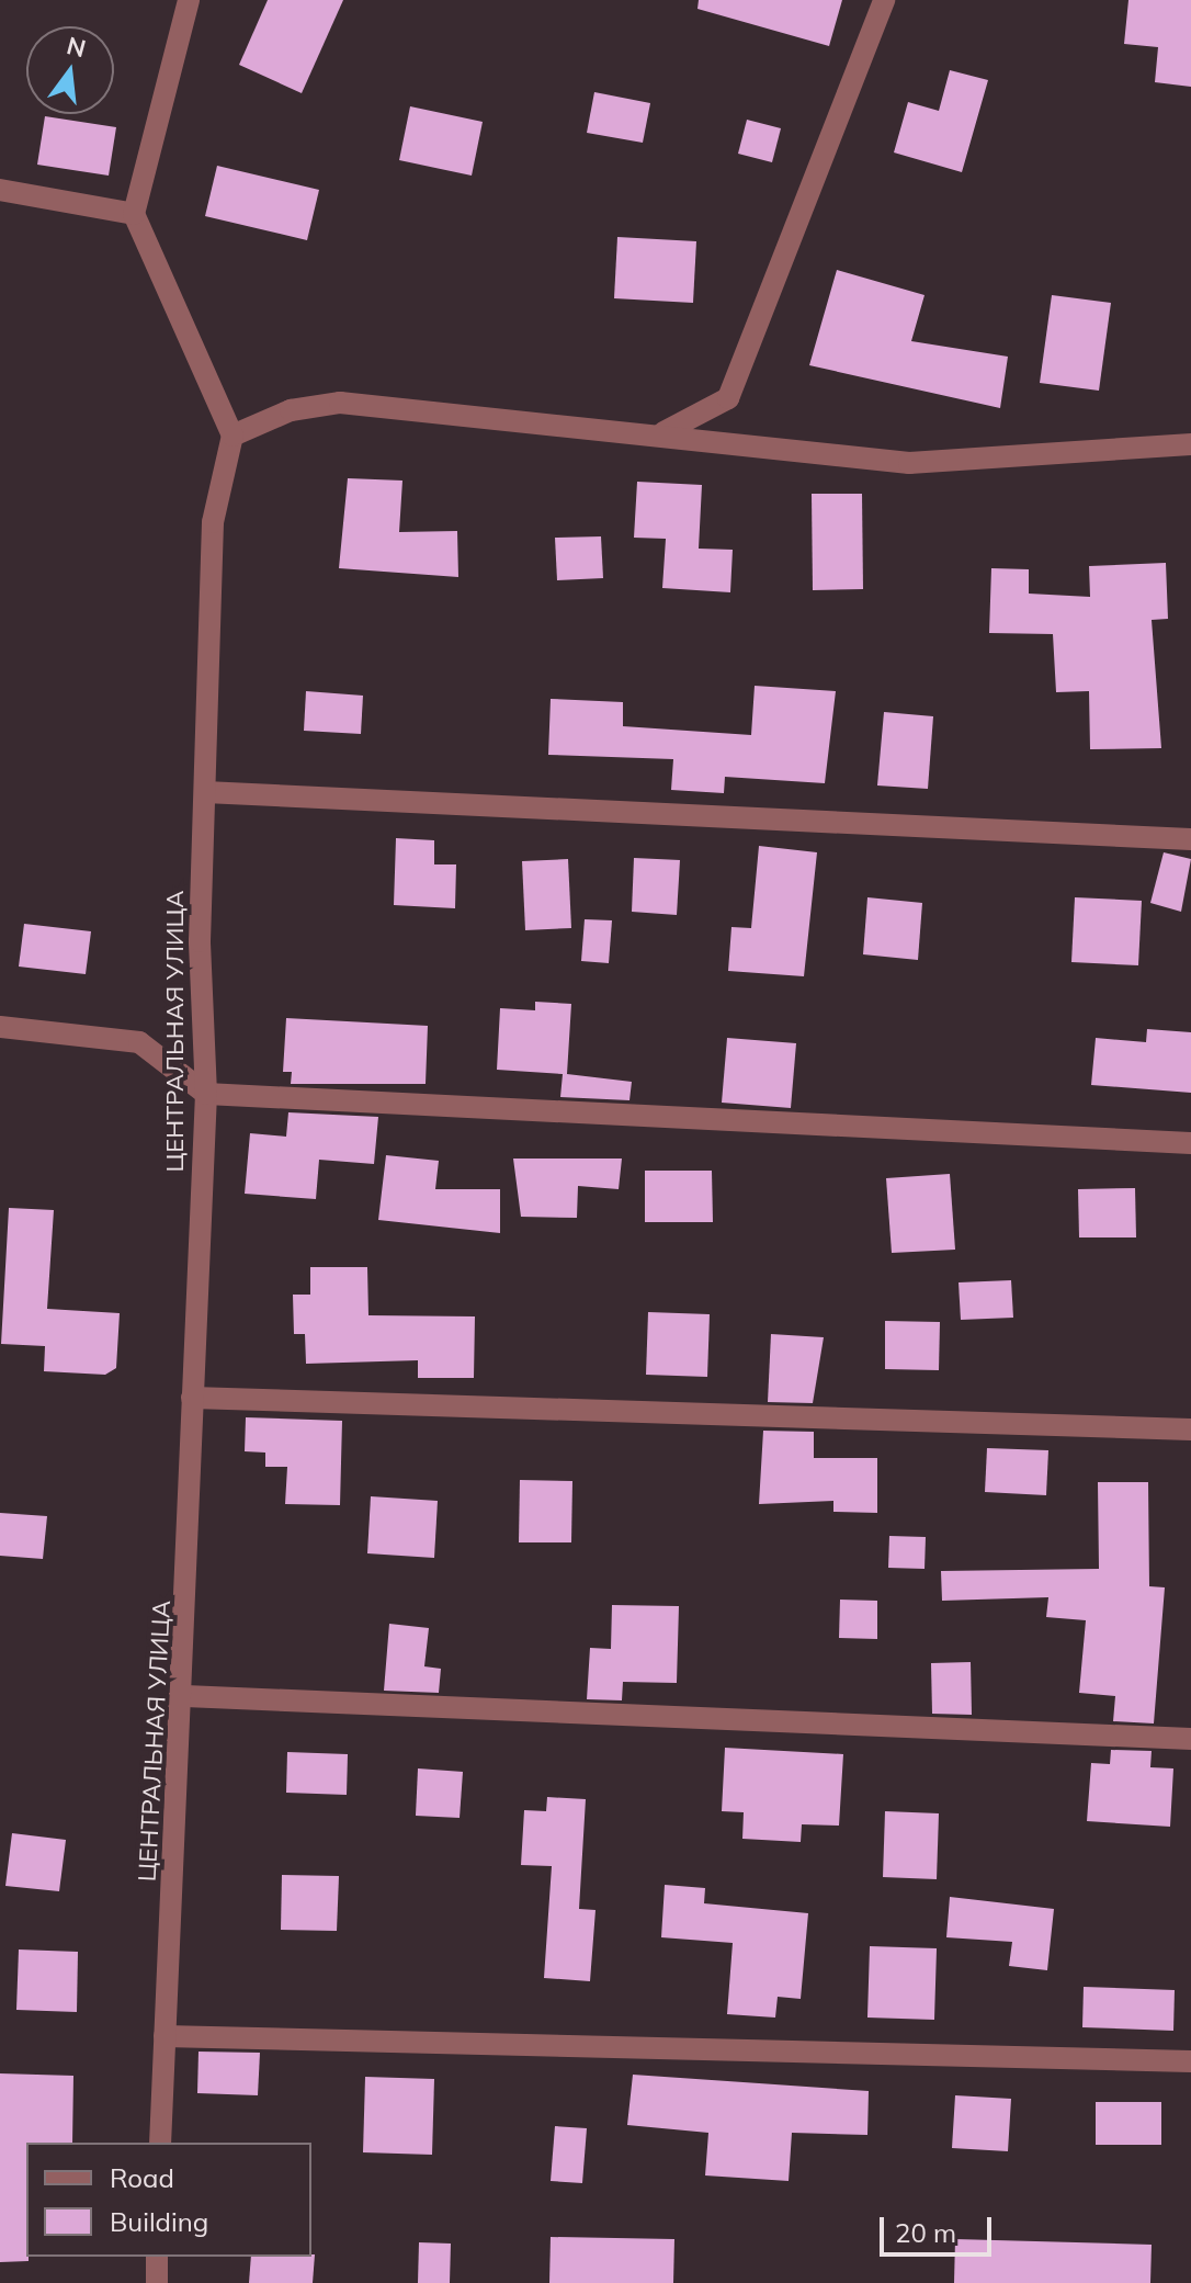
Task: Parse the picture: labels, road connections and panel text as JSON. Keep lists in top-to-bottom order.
{
  "streets": {
    "street": ["ЦЕНТРАЛЬНАЯ УЛИЦА"]
  },
  "legend": ["Road", "Building"],
  "scale_bar": "20 m",
  "north": "top"
}
